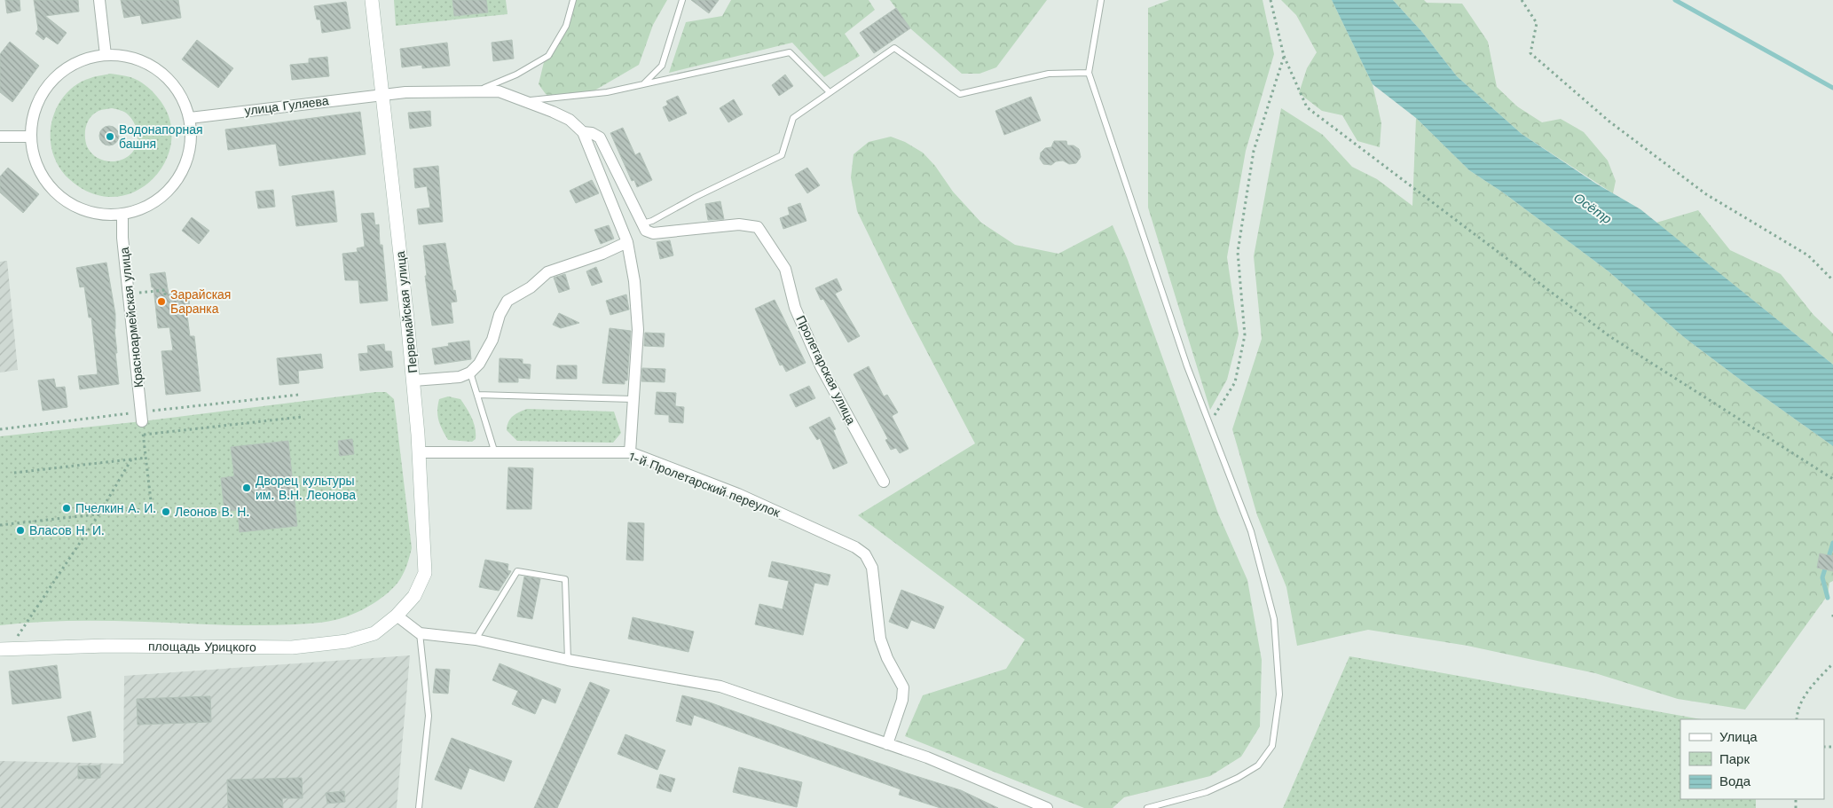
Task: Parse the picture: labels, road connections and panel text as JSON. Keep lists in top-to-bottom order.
{
  "streets": {
    "main road": ["Первомайская улица", "площадь Урицкого"],
    "street": [
      "улица Гуляева",
      "Красноармейская улица",
      "Пролетарская улица",
      "1-й Пролетарский переулок"
    ]
  },
  "crossings": [
    ["улица Гуляева", "Первомайская улица"],
    ["Первомайская улица", "1-й Пролетарский переулок"],
    ["Первомайская улица", "площадь Урицкого"]
  ],
  "water": ["Осётр"],
  "places": [
    "Водонапорная башня",
    "Зарайская Баранка",
    "Дворец культуры им. В.Н. Леонова",
    "Пчелкин А. И.",
    "Леонов В. Н.",
    "Власов Н. И."
  ],
  "legend": ["Улица", "Парк", "Вода"]
}
